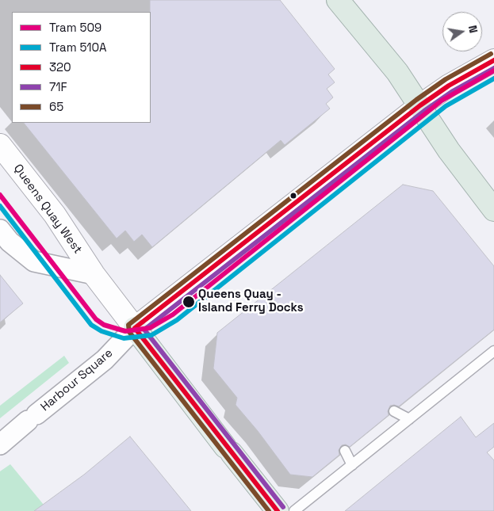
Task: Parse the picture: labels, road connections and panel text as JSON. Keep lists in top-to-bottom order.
{
  "streets": {
    "main road": ["Queens Quay West"],
    "street": ["Harbour Square"]
  },
  "crossings": [
    ["Queens Quay West", "Harbour Square"]
  ],
  "places": ["Queens Quay - Island Ferry Docks"],
  "lines": [
    "transit line 65",
    "transit line 320",
    "transit line 71F",
    "tram line 509",
    "tram line 510A"
  ],
  "legend": [
    "Tram 509",
    "Tram 510A",
    "320",
    "71F",
    "65"
  ],
  "north": "right"
}
